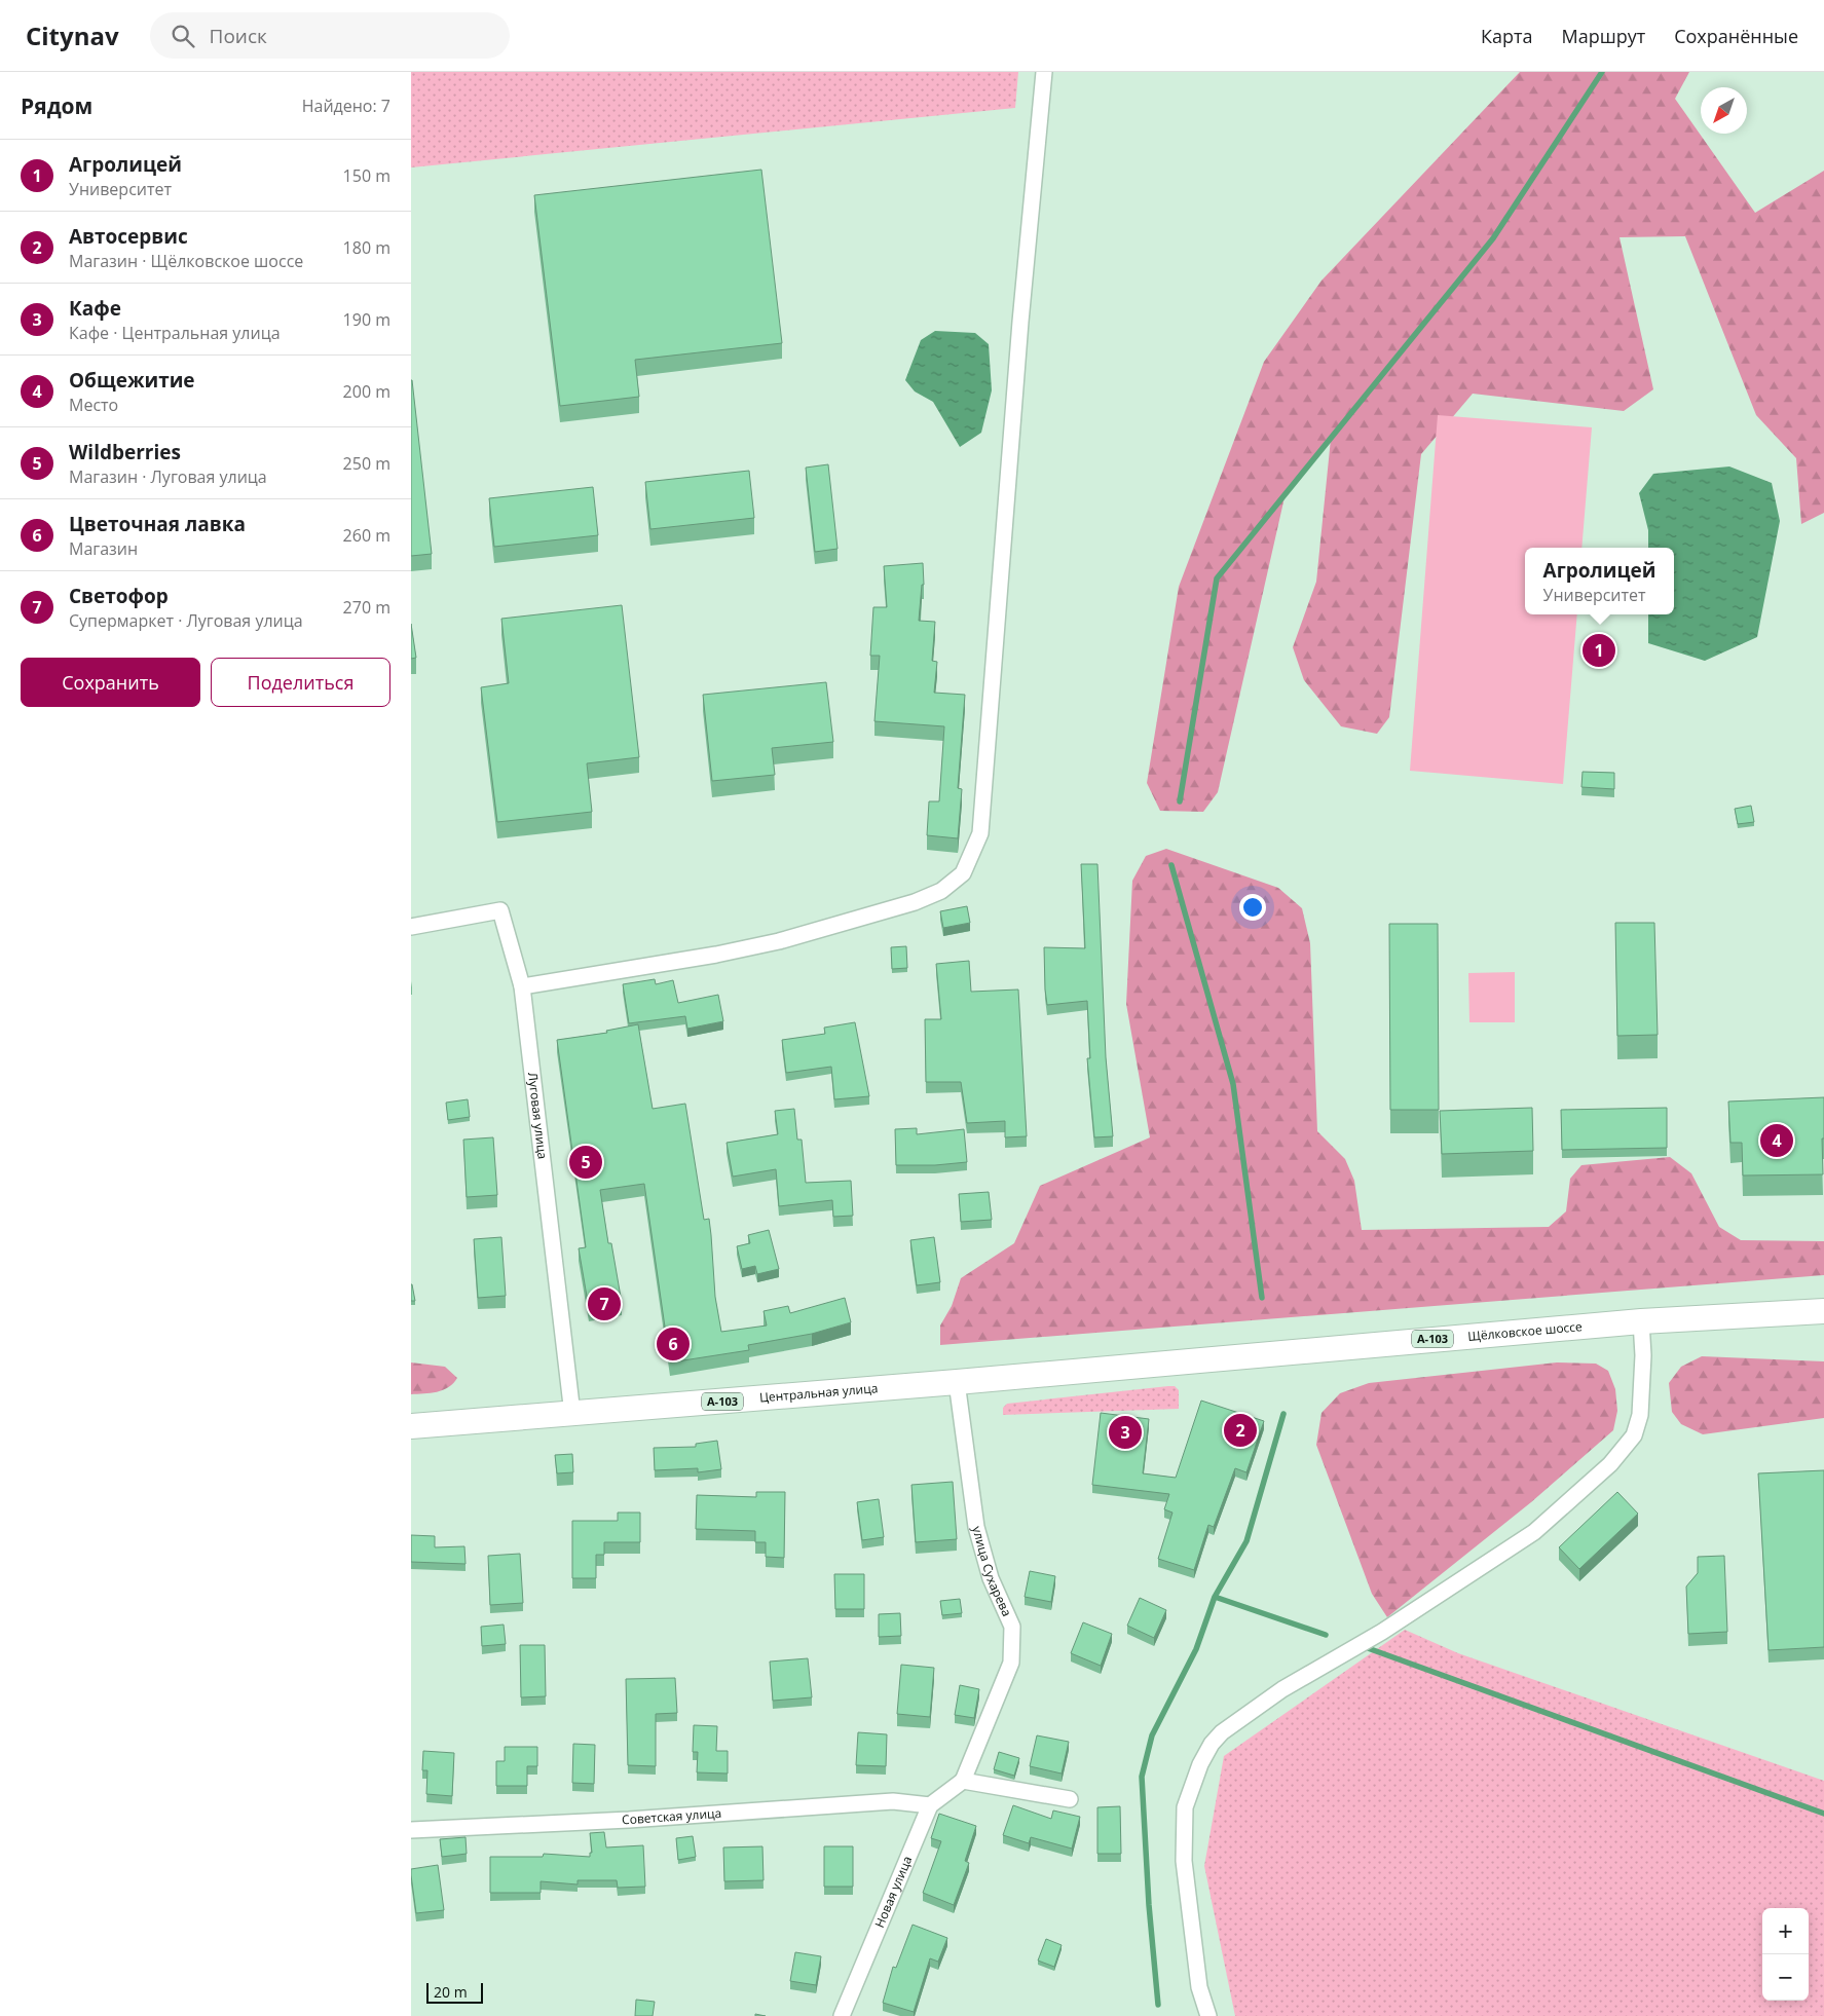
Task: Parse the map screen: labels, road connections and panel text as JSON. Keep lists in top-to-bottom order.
{
  "streets": {
    "main road": ["Щёлковское шоссе", "А-103", "Центральная улица"],
    "street": [
      "Луговая улица",
      "улица Сухарева",
      "Советская улица",
      "Новая улица"
    ]
  },
  "crossings": [
    ["Луговая улица", "Центральная улица"],
    ["Щёлковское шоссе", "Центральная улица"],
    ["Центральная улица", "улица Сухарева"],
    ["улица Сухарева", "Новая улица"],
    ["Советская улица", "Новая улица"]
  ],
  "scale_bar": "20 m",
  "north": "bottom left",
  "page": {
    "header": "Citynav",
    "search": "Поиск",
    "nav": ["Карта", "Маршрут", "Сохранённые"],
    "heading": ["Рядом", "Найдено: 7"],
    "list": [
      {
        "mark": "1",
        "name": "Агролицей",
        "note": "Университет",
        "value": "150 m"
      },
      {
        "mark": "2",
        "name": "Автосервис",
        "note": "Магазин · Щёлковское шоссе",
        "value": "180 m"
      },
      {
        "mark": "3",
        "name": "Кафе",
        "note": "Кафе · Центральная улица",
        "value": "190 m"
      },
      {
        "mark": "4",
        "name": "Общежитие",
        "note": "Место",
        "value": "200 m"
      },
      {
        "mark": "5",
        "name": "Wildberries",
        "note": "Магазин · Луговая улица",
        "value": "250 m"
      },
      {
        "mark": "6",
        "name": "Цветочная лавка",
        "note": "Магазин",
        "value": "260 m"
      },
      {
        "mark": "7",
        "name": "Светофор",
        "note": "Супермаркет · Луговая улица",
        "value": "270 m"
      }
    ],
    "popup": ["Агролицей", "Университет"],
    "pins": [
      "1",
      "4",
      "5",
      "7",
      "6",
      "2",
      "3"
    ],
    "buttons": ["Сохранить", "Поделиться"],
    "map_buttons": ["+", "−"],
    "scale": "20 m"
  }
}
